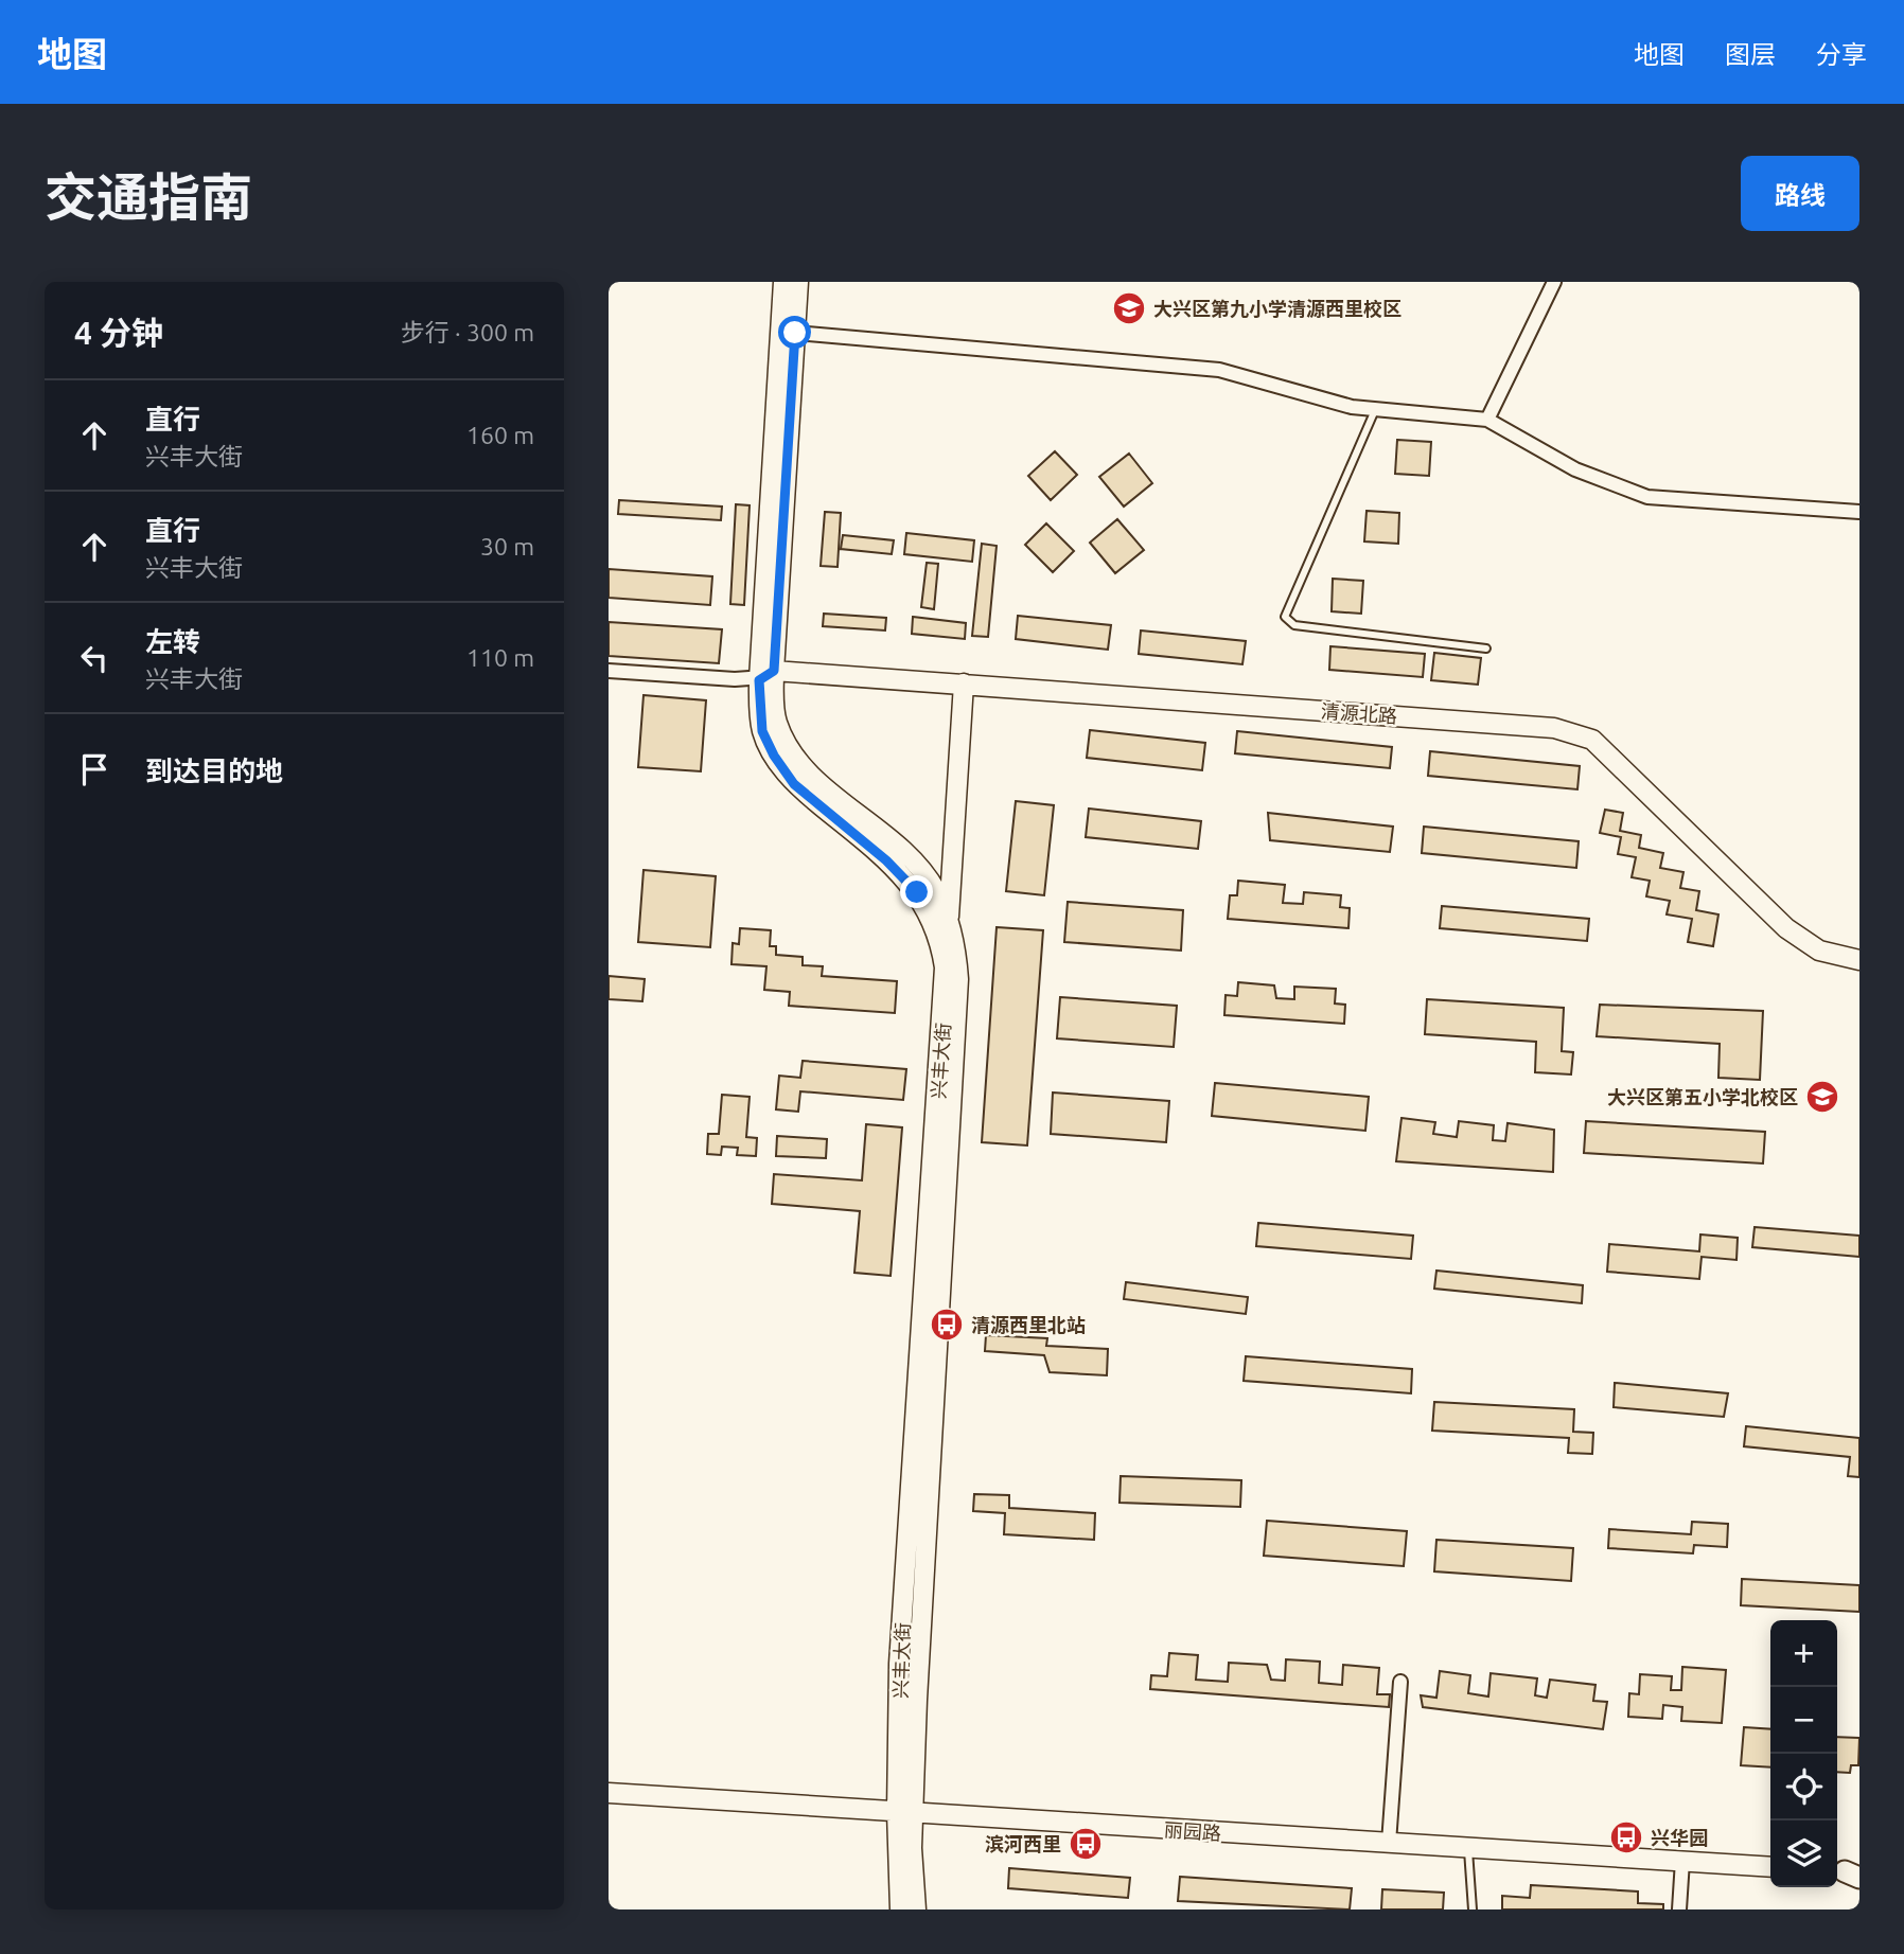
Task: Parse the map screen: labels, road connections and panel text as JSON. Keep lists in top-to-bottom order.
{
  "streets": {
    "main road": ["清源北路", "兴丰大街", "丽园路"]
  },
  "crossings": [
    ["清源北路", "兴丰大街"],
    ["兴丰大街", "丽园路"]
  ],
  "places": {
    "school or university": ["大兴区第九小学清源西里校区", "大兴区第五小学北校区"],
    "bus stop": ["清源西里北站", "兴华园", "滨河西里"]
  },
  "page": {
    "header": "地图",
    "nav": ["地图", "图层", "分享"],
    "title": "交通指南",
    "buttons": "路线",
    "heading": ["4 分钟", "步行 · 300 m"],
    "list": [
      ["直行", "兴丰大街", "160 m"],
      ["直行", "兴丰大街", "30 m"],
      ["左转", "兴丰大街", "110 m"],
      "到达目的地"
    ],
    "map_buttons": ["+", "−"]
  }
}
